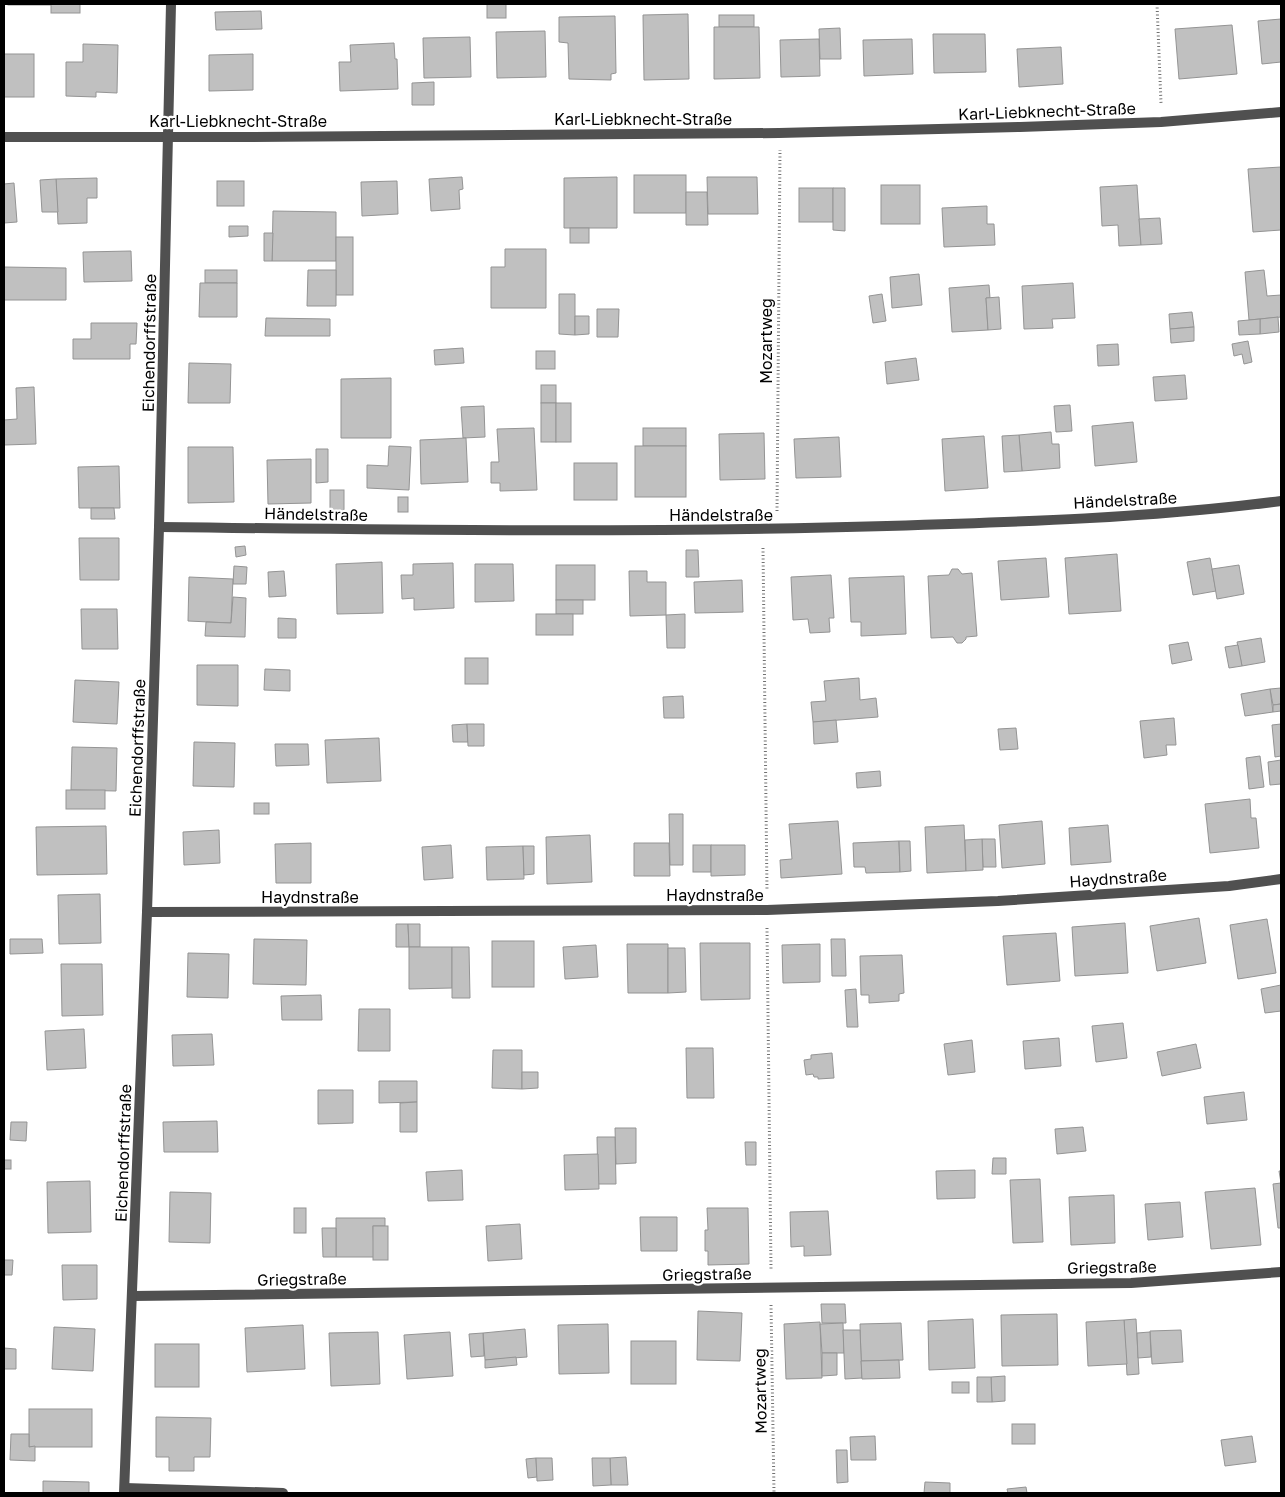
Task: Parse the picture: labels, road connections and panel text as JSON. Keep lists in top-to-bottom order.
{
  "streets": {
    "street": [
      "Karl-Liebknecht-Straße",
      "Eichendorffstraße",
      "Händelstraße",
      "Haydnstraße",
      "Griegstraße"
    ],
    "path": ["Mozartweg"]
  },
  "crossings": [
    ["Karl-Liebknecht-Straße", "Eichendorffstraße"],
    ["Mozartweg", "Händelstraße"],
    ["Mozartweg", "Griegstraße"],
    ["Eichendorffstraße", "Händelstraße"],
    ["Eichendorffstraße", "Haydnstraße"],
    ["Eichendorffstraße", "Griegstraße"]
  ]
}
